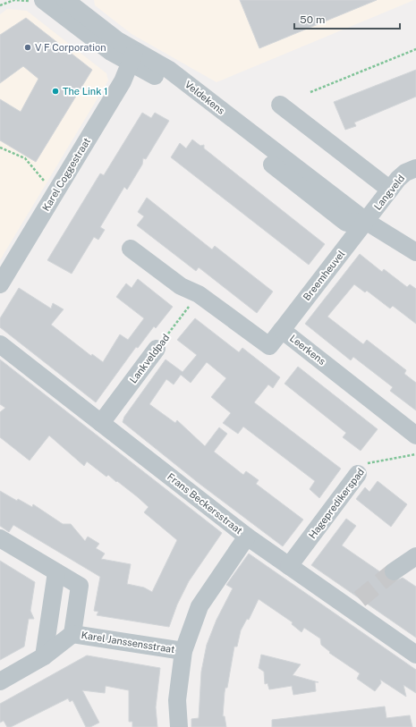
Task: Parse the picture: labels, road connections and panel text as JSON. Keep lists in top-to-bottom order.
{
  "streets": {
    "street": [
      "Veldekens",
      "Karel Coggestraat",
      "Langveld",
      "Breemheuvel",
      "Leerkens",
      "Lankveldpad",
      "Frans Beckersstraat",
      "Hagepredikerspad",
      "Karel Janssensstraat"
    ]
  },
  "crossings": [
    ["Veldekens", "Karel Coggestraat"],
    ["Veldekens", "Langveld"],
    ["Veldekens", "Breemheuvel"],
    ["Langveld", "Breemheuvel"],
    ["Breemheuvel", "Leerkens"],
    ["Leerkens", "Lankveldpad"],
    ["Lankveldpad", "Frans Beckersstraat"],
    ["Frans Beckersstraat", "Hagepredikerspad"]
  ],
  "places": ["V F Corporation", "The Link 1"],
  "scale_bar": "50 m"
}
